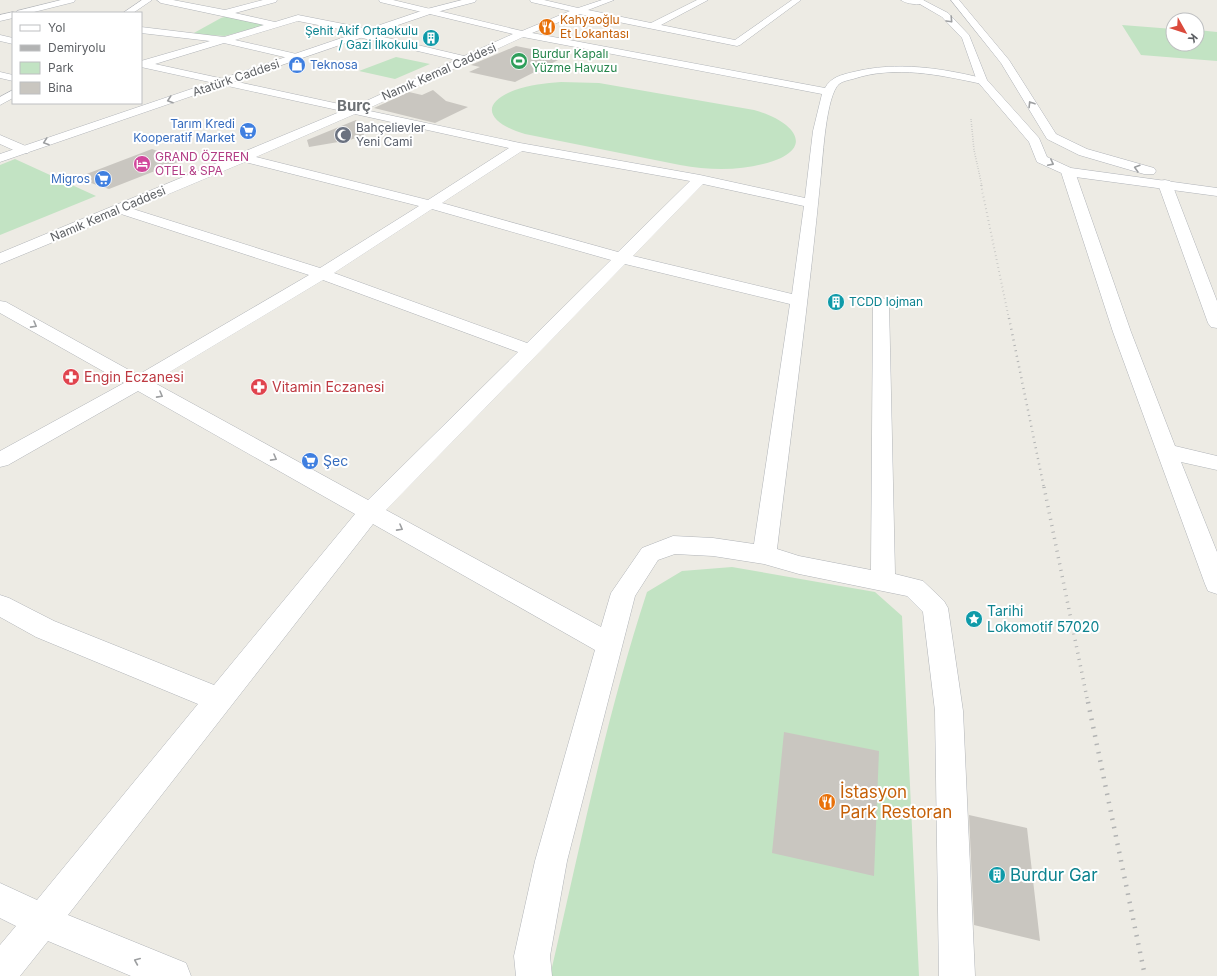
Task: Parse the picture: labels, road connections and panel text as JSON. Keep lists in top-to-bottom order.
{
  "streets": {
    "street": ["Namık Kemal Caddesi", "Atatürk Caddesi"]
  },
  "districts": ["Burç"],
  "places": {
    "restaurant": ["Kahyaoğlu Et Lokantası", "İstasyon Park Restoran"],
    "building": ["Şehit Akif Ortaokulu / Gazi İlkokulu", "TCDD lojman", "Burdur Gar"],
    "sports": ["Burdur Kapalı Yüzme Havuzu"],
    "shop": ["Teknosa"],
    "supermarket": ["Tarım Kredi Kooperatif Market", "Migros", "Şec"],
    "mosque": ["Bahçelievler Yeni Cami"],
    "hotel": ["GRAND ÖZEREN OTEL & SPA"],
    "pharmacy": ["Engin Eczanesi", "Vitamin Eczanesi"],
    "place": ["Tarihi Lokomotif 57020"]
  },
  "legend": [
    "Yol",
    "Demiryolu",
    "Park",
    "Bina"
  ],
  "north": "bottom right"
}
